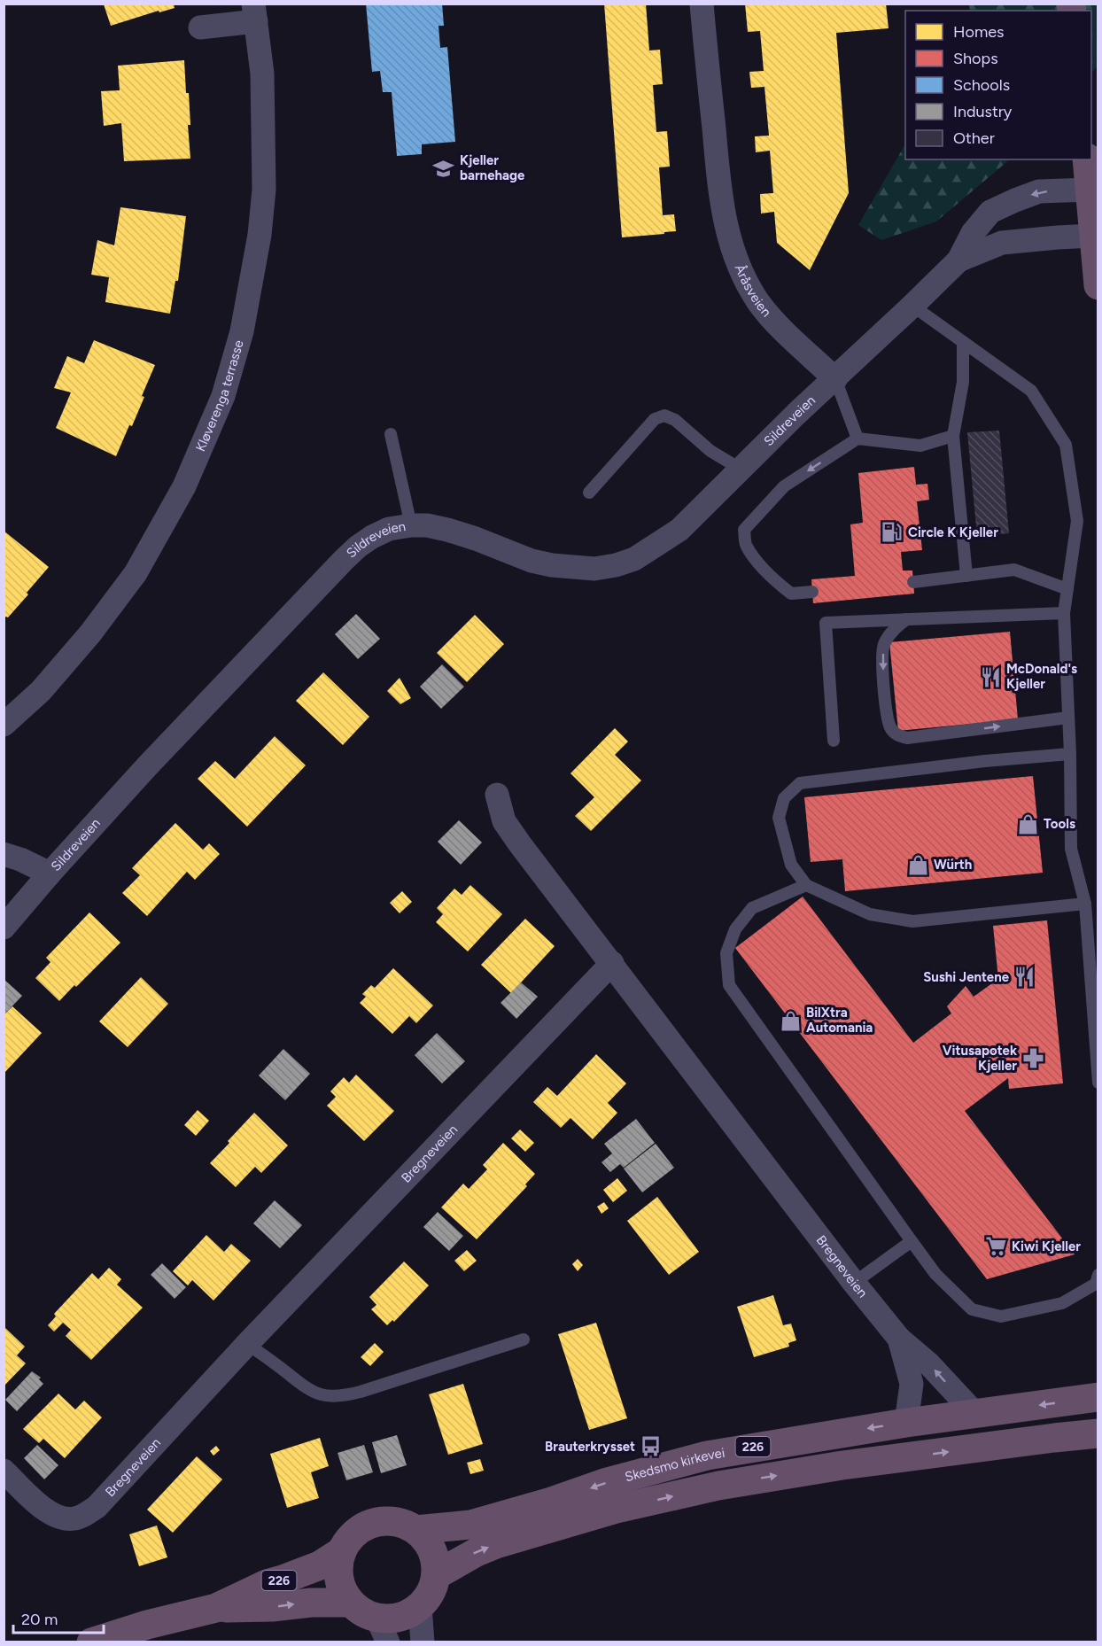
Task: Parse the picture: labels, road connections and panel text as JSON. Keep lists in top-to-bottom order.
{
  "streets": {
    "highway": ["226", "Skedsmo kirkevei"],
    "street": [
      "Åråsveien",
      "Kløverenga terrasse",
      "Sildreveien",
      "Bregneveien"
    ]
  },
  "crossings": [
    ["Åråsveien", "Sildreveien"],
    ["Bregneveien", "Skedsmo kirkevei"],
    ["226", "Skedsmo kirkevei"]
  ],
  "places": {
    "school or university": ["Kjeller barnehage"],
    "fuel station": ["Circle K Kjeller"],
    "restaurant": ["McDonald's Kjeller", "Sushi Jentene"],
    "shop": ["Tools", "Würth", "BilXtra Automania"],
    "pharmacy": ["Vitusapotek Kjeller"],
    "supermarket": ["Kiwi Kjeller"],
    "bus stop": ["Brauterkrysset"]
  },
  "legend": [
    "Homes",
    "Shops",
    "Schools",
    "Industry",
    "Other"
  ],
  "scale_bar": "20 m"
}
